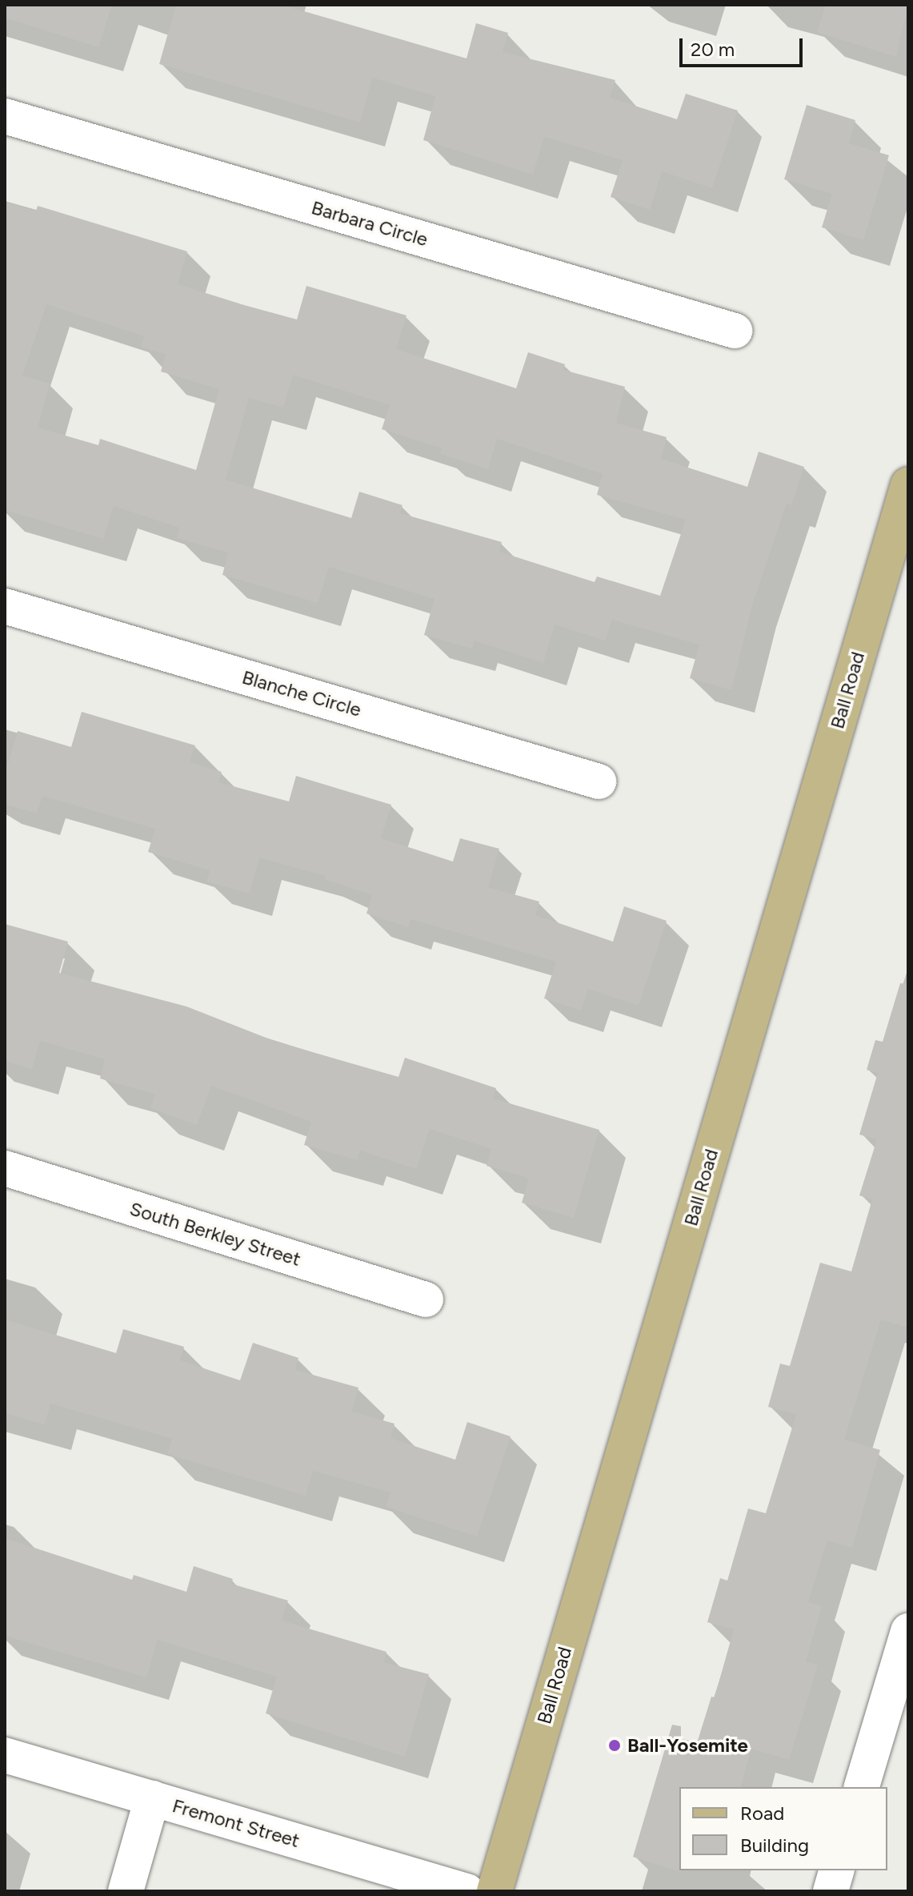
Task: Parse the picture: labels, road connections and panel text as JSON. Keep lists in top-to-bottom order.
{
  "streets": {
    "main road": ["Ball Road"],
    "street": [
      "Barbara Circle",
      "Blanche Circle",
      "South Berkley Street",
      "Fremont Street"
    ]
  },
  "places": ["Ball-Yosemite"],
  "legend": ["Road", "Building"],
  "scale_bar": "20 m"
}
